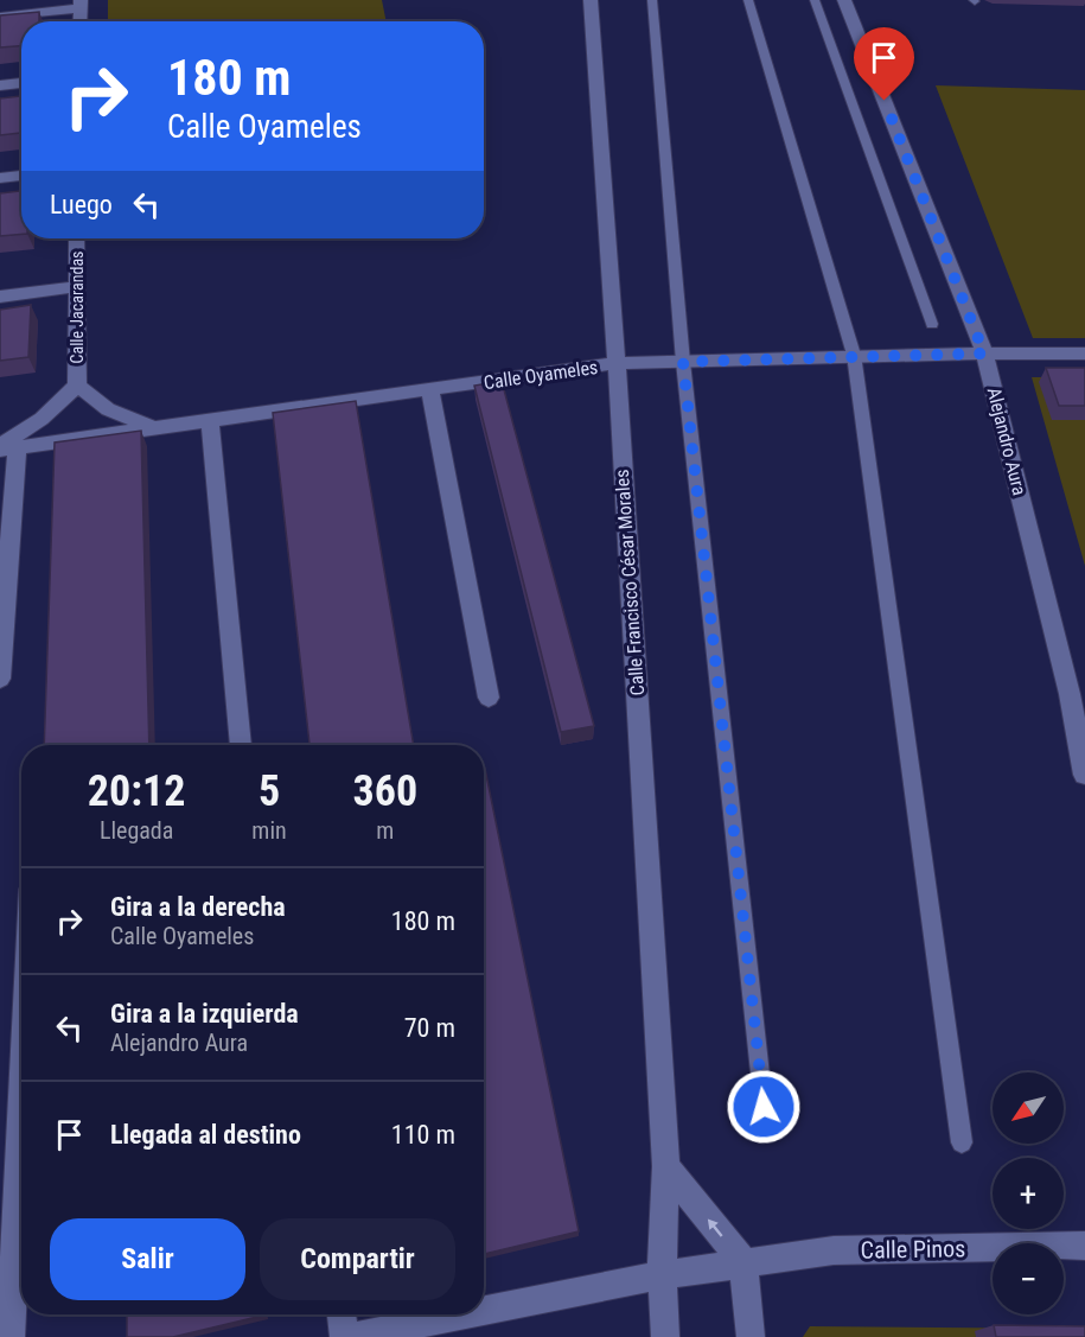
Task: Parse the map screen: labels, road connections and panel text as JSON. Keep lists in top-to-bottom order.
{
  "streets": {
    "street": [
      "Calle Jacarandas",
      "Calle Oyameles",
      "Alejandro Aura",
      "Calle Francisco César Morales",
      "Calle Pinos"
    ]
  },
  "crossings": [
    ["Calle Jacarandas", "Calle Oyameles"],
    ["Calle Oyameles", "Alejandro Aura"],
    ["Calle Oyameles", "Calle Francisco César Morales"],
    ["Calle Francisco César Morales", "Calle Pinos"]
  ],
  "north": "bottom left",
  "page": {
    "turn": ["180 m", "Calle Oyameles"],
    "then": "Luego",
    "eta": [
      "20:12",
      "Llegada",
      "5",
      "min",
      "360",
      "m"
    ],
    "list": [
      {
        "name": "Gira a la derecha",
        "note": "Calle Oyameles",
        "value": "180 m"
      },
      {
        "name": "Gira a la izquierda",
        "note": "Alejandro Aura",
        "value": "70 m"
      },
      {
        "name": "Llegada al destino",
        "value": "110 m"
      }
    ],
    "map_buttons": ["+", "−"],
    "buttons": ["Salir", "Compartir"]
  }
}
